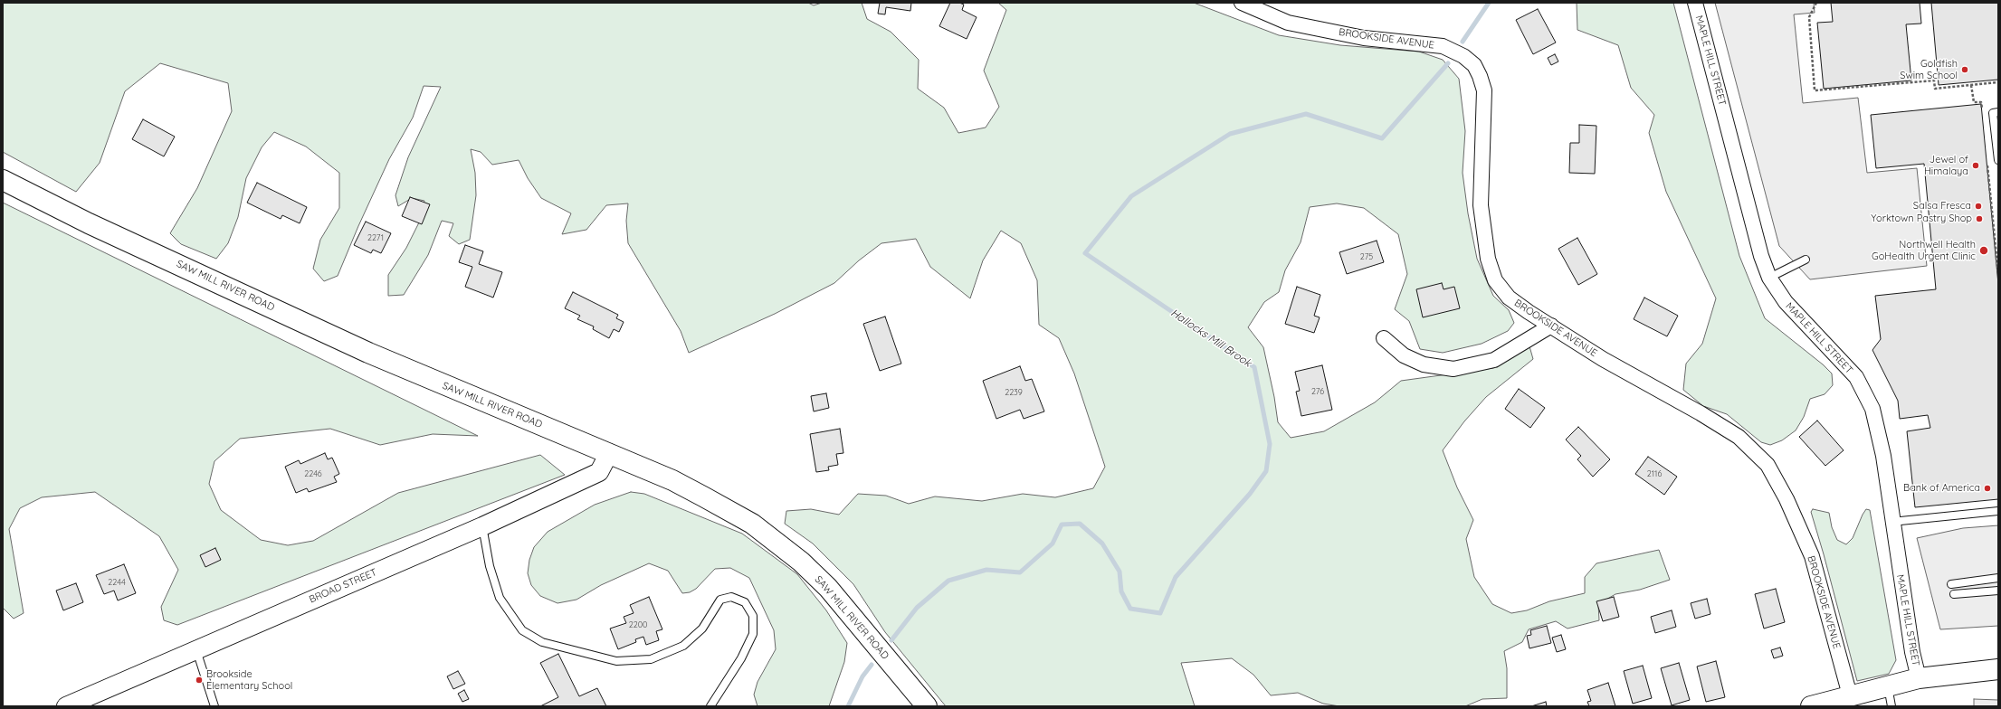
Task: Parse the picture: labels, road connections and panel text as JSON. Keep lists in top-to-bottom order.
{
  "streets": {
    "highway": ["SAW MILL RIVER ROAD"],
    "street": ["BROOKSIDE AVENUE", "MAPLE HILL STREET", "BROAD STREET"]
  },
  "crossings": [
    ["SAW MILL RIVER ROAD", "BROAD STREET"]
  ],
  "water": ["Hallocks Mill Brook"],
  "places": [
    "Goldfish Swim School",
    "Jewel of Himalaya",
    "Salsa Fresca",
    "Yorktown Pastry Shop",
    "Northwell Health GoHealth Urgent Clinic",
    "Bank of America",
    "Brookside Elementary School"
  ],
  "house_numbers": [
    "2271",
    "275",
    "276",
    "2239",
    "2246",
    "2116",
    "2244",
    "2200"
  ]
}
